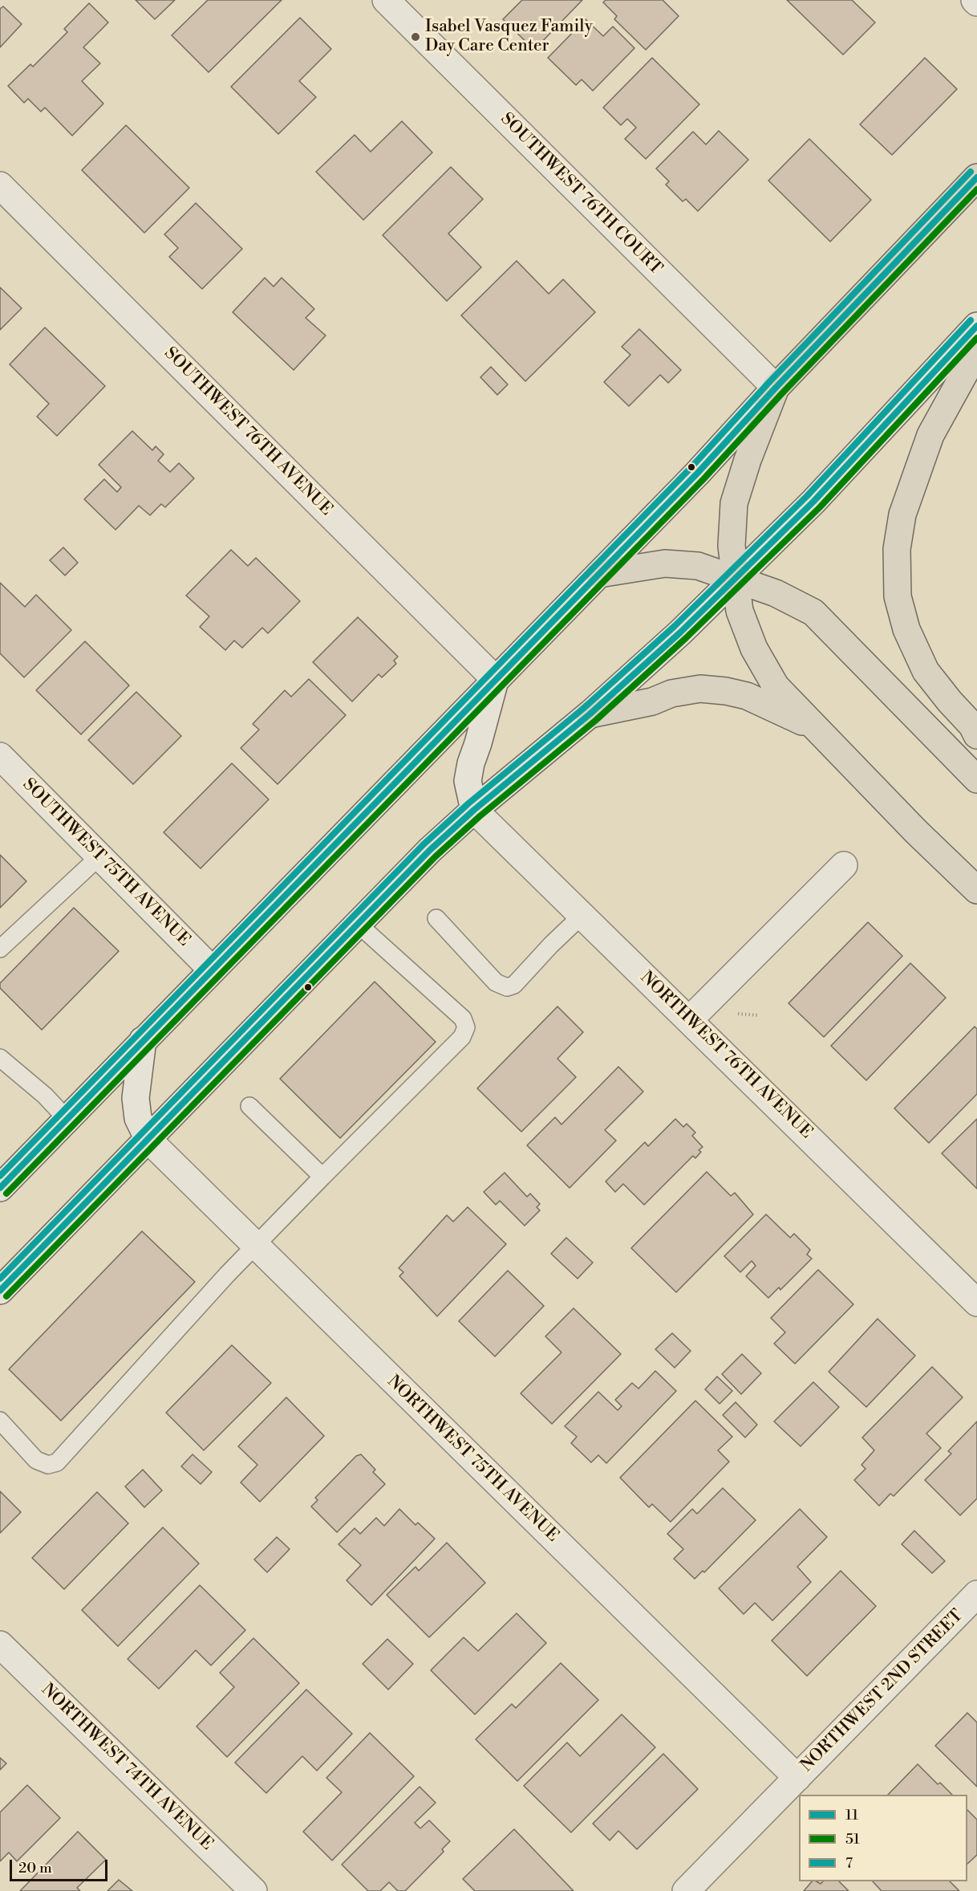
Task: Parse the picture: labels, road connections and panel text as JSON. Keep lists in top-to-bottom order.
{
  "streets": {
    "street": [
      "SOUTHWEST 76TH COURT",
      "SOUTHWEST 76TH AVENUE",
      "SOUTHWEST 75TH AVENUE",
      "NORTHWEST 76TH AVENUE",
      "NORTHWEST 75TH AVENUE",
      "NORTHWEST 2ND STREET",
      "NORTHWEST 74TH AVENUE"
    ]
  },
  "crossings": [
    ["NORTHWEST 75TH AVENUE", "NORTHWEST 2ND STREET"]
  ],
  "places": ["Isabel Vasquez Family Day Care Center"],
  "lines": ["transit line 7", "transit line 11", "transit line 51"],
  "legend": ["11", "51", "7"],
  "scale_bar": "20 m"
}
